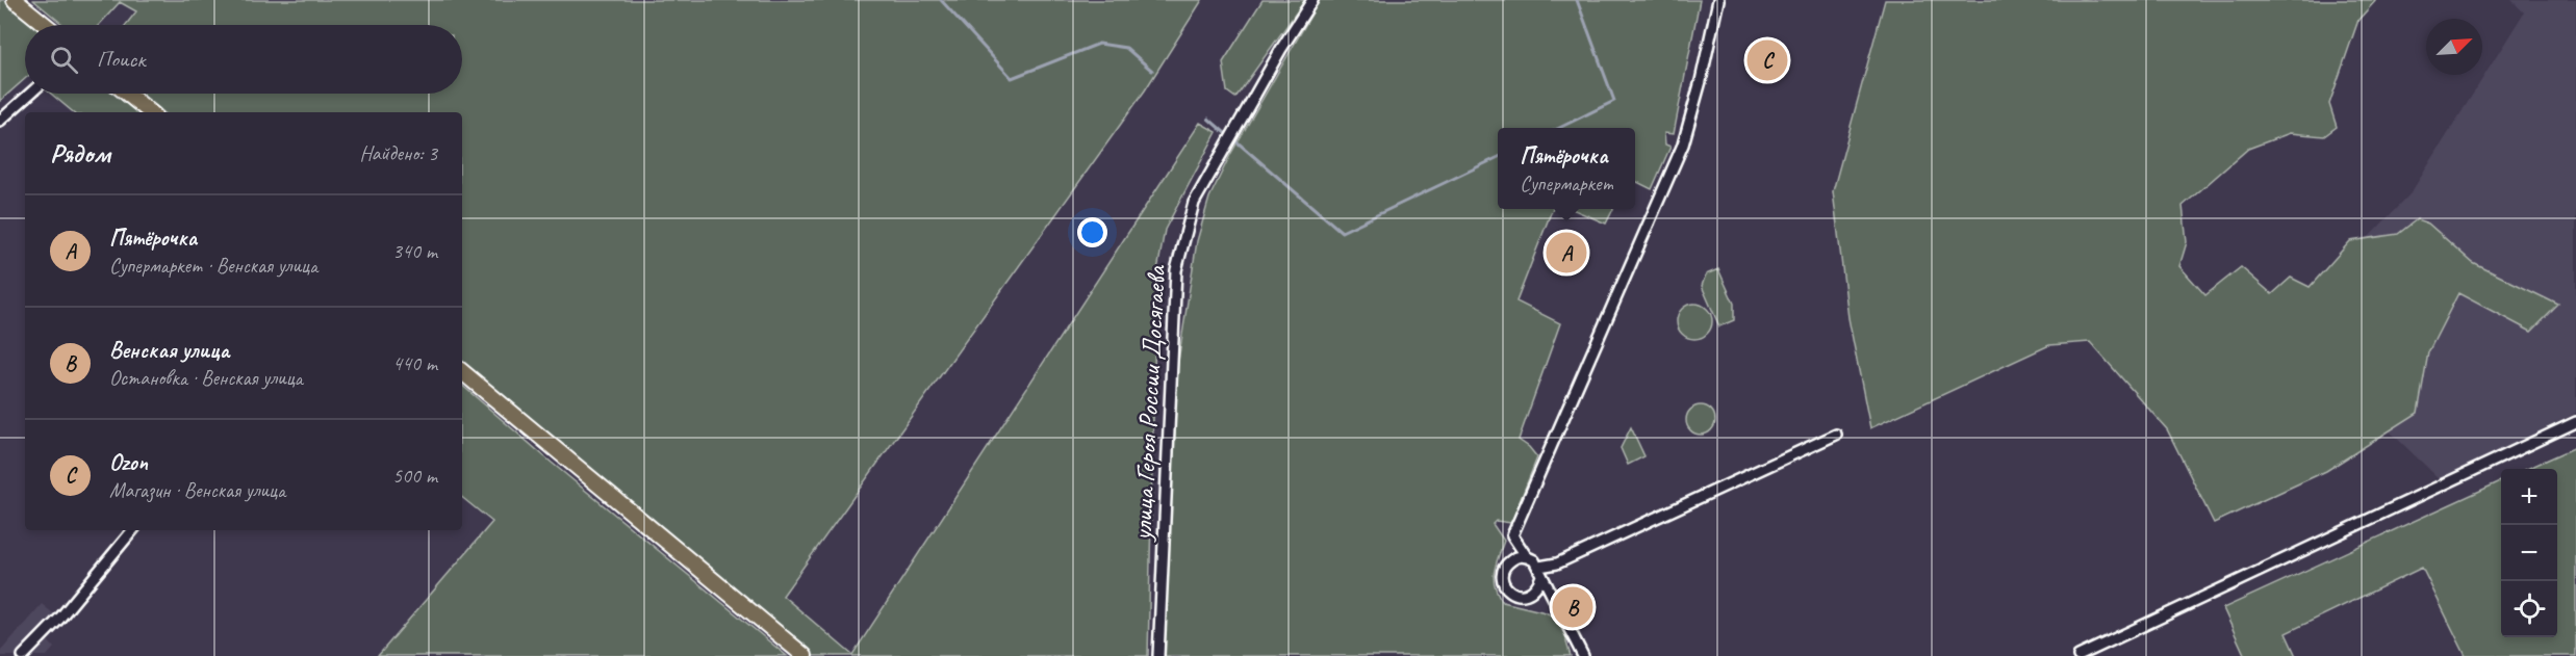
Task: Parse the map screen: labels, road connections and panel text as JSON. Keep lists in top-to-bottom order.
{
  "streets": {
    "street": ["улица Героя России Досягаева"]
  },
  "north": "top right",
  "page": {
    "search": "Поиск",
    "pins": ["C", "A", "B"],
    "heading": ["Рядом", "Найдено: 3"],
    "popup": ["Пятёрочка", "Супермаркет"],
    "list": [
      {
        "mark": "A",
        "name": "Пятёрочка",
        "note": "Супермаркет · Венская улица",
        "value": "340 m"
      },
      {
        "mark": "B",
        "name": "Венская улица",
        "note": "Остановка · Венская улица",
        "value": "440 m"
      },
      {
        "mark": "C",
        "name": "Ozon",
        "note": "Магазин · Венская улица",
        "value": "500 m"
      }
    ],
    "map_buttons": ["+", "−"]
  }
}
